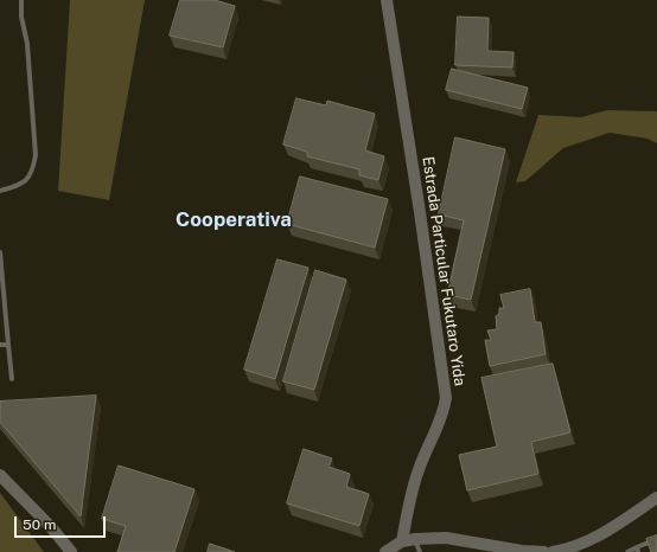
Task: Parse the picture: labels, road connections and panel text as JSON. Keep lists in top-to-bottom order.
{
  "streets": {
    "street": ["Estrada Particular Fukutaro Yida"]
  },
  "districts": ["Cooperativa"],
  "scale_bar": "50 m"
}
